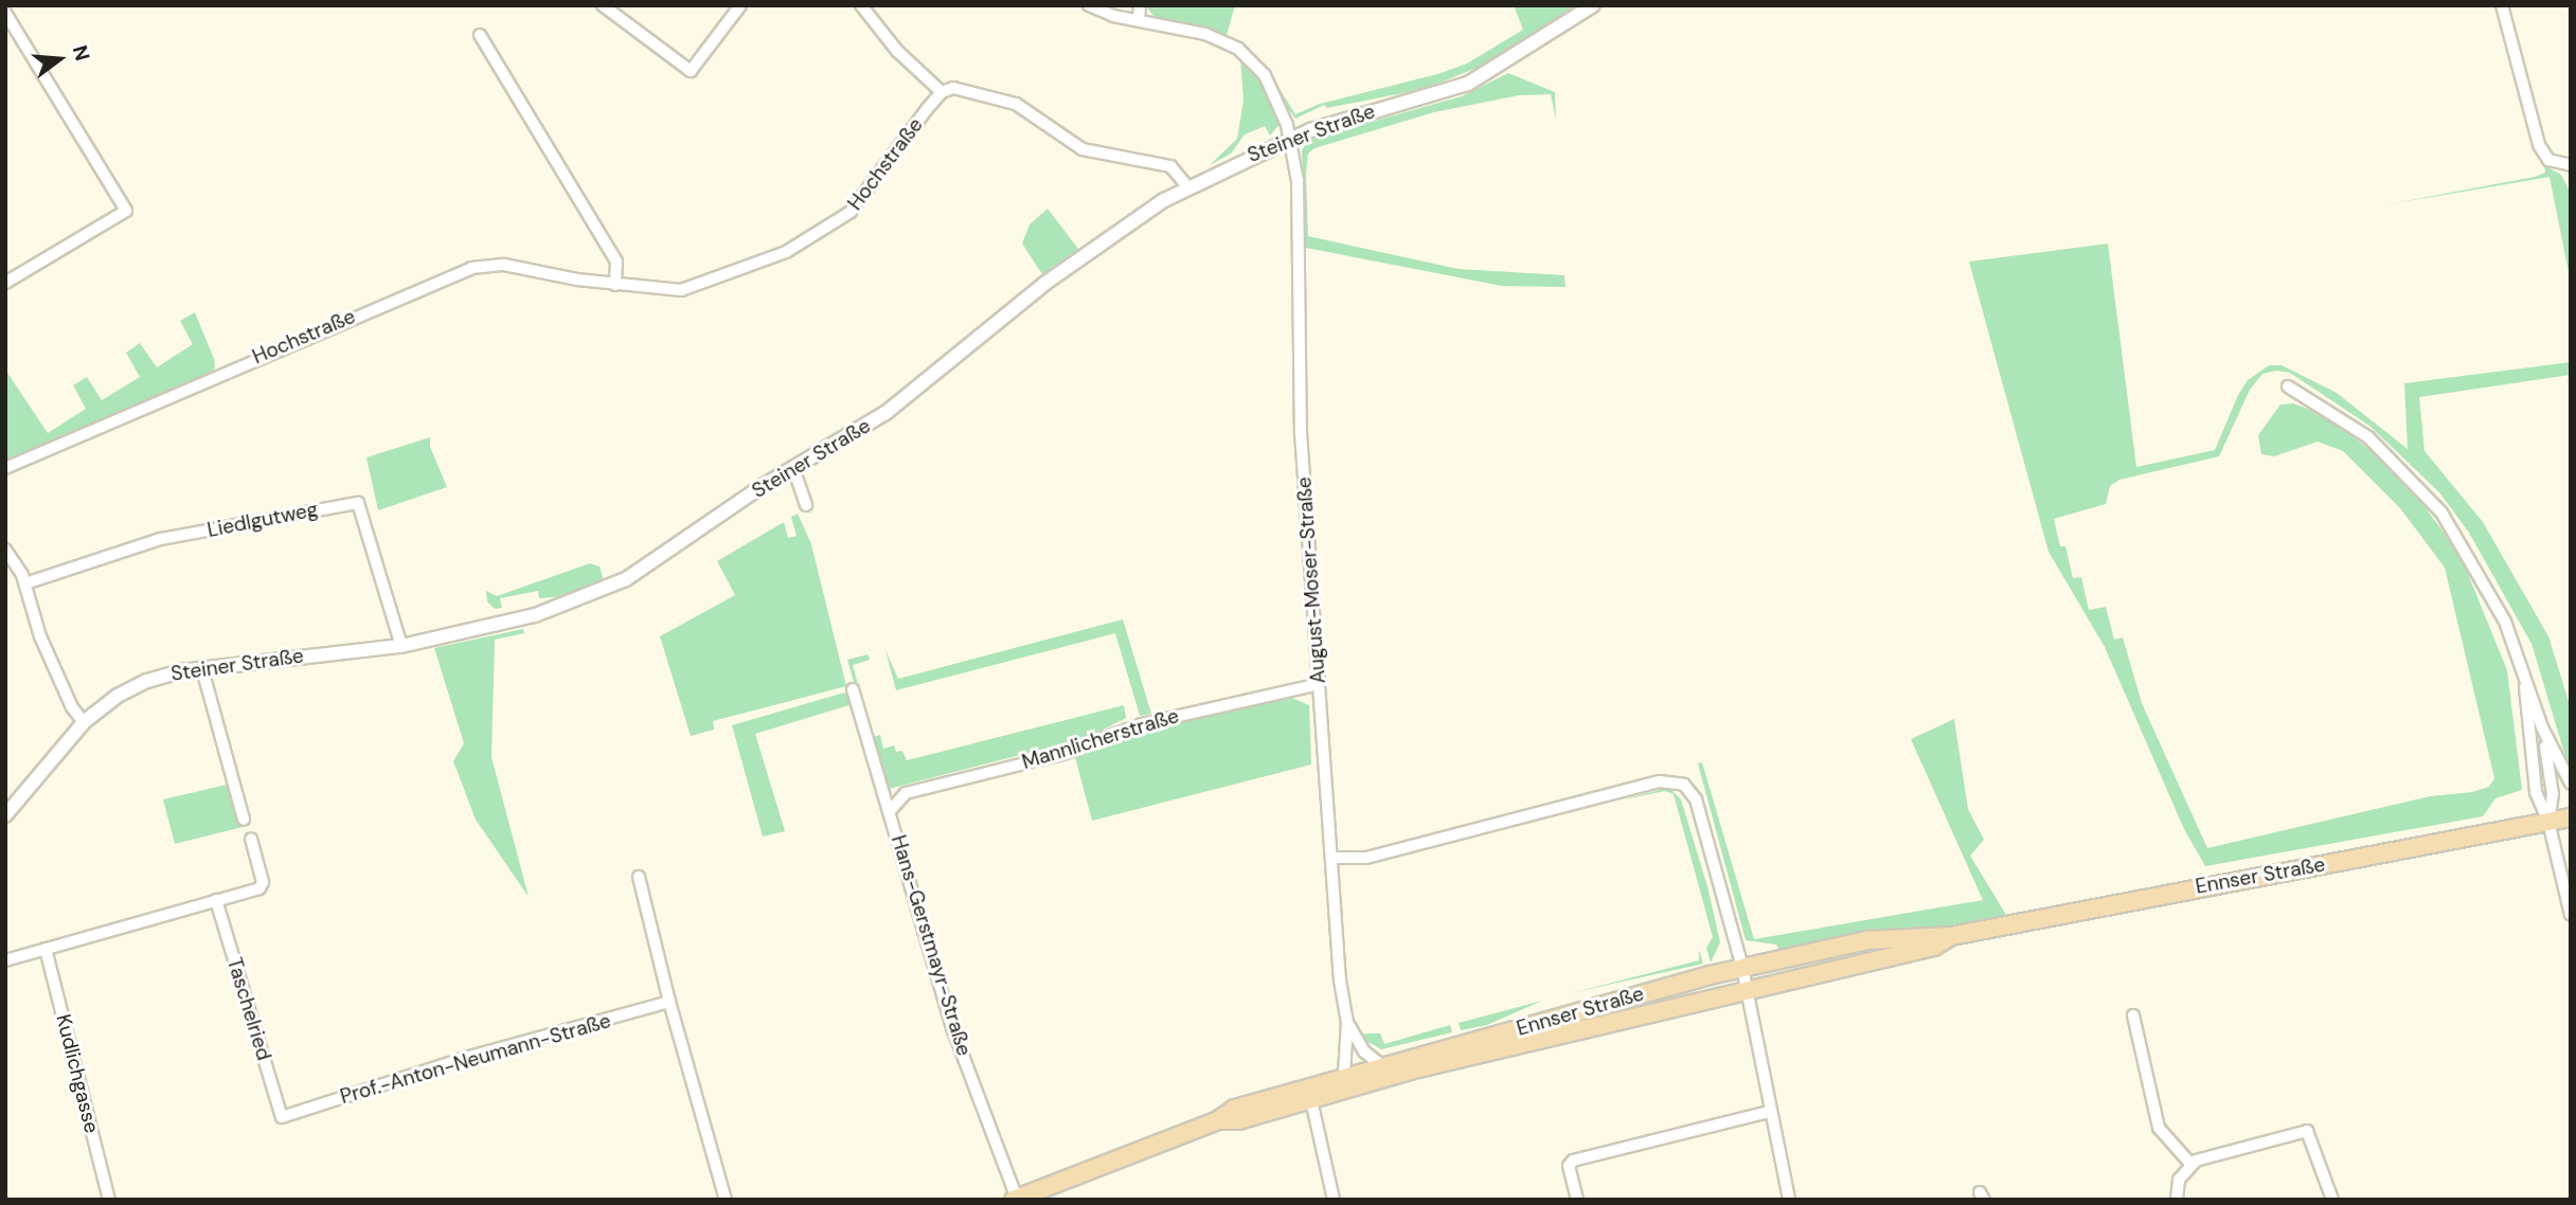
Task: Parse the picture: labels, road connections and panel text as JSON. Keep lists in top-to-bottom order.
{
  "streets": {
    "main road": ["Ennser Straße"],
    "street": [
      "Steiner Straße",
      "Hochstraße",
      "Liedlgutweg",
      "August-Moser-Straße",
      "Mannlicherstraße",
      "Hans-Gerstmayr-Straße",
      "Taschelried",
      "Prof.-Anton-Neumann-Straße",
      "Kudlichgasse"
    ]
  },
  "crossings": [
    ["Steiner Straße", "Liedlgutweg"],
    ["Steiner Straße", "August-Moser-Straße"],
    ["August-Moser-Straße", "Mannlicherstraße"],
    ["August-Moser-Straße", "Ennser Straße"],
    ["Mannlicherstraße", "Hans-Gerstmayr-Straße"],
    ["Ennser Straße", "Hans-Gerstmayr-Straße"],
    ["Taschelried", "Prof.-Anton-Neumann-Straße"]
  ],
  "north": "right"
}
